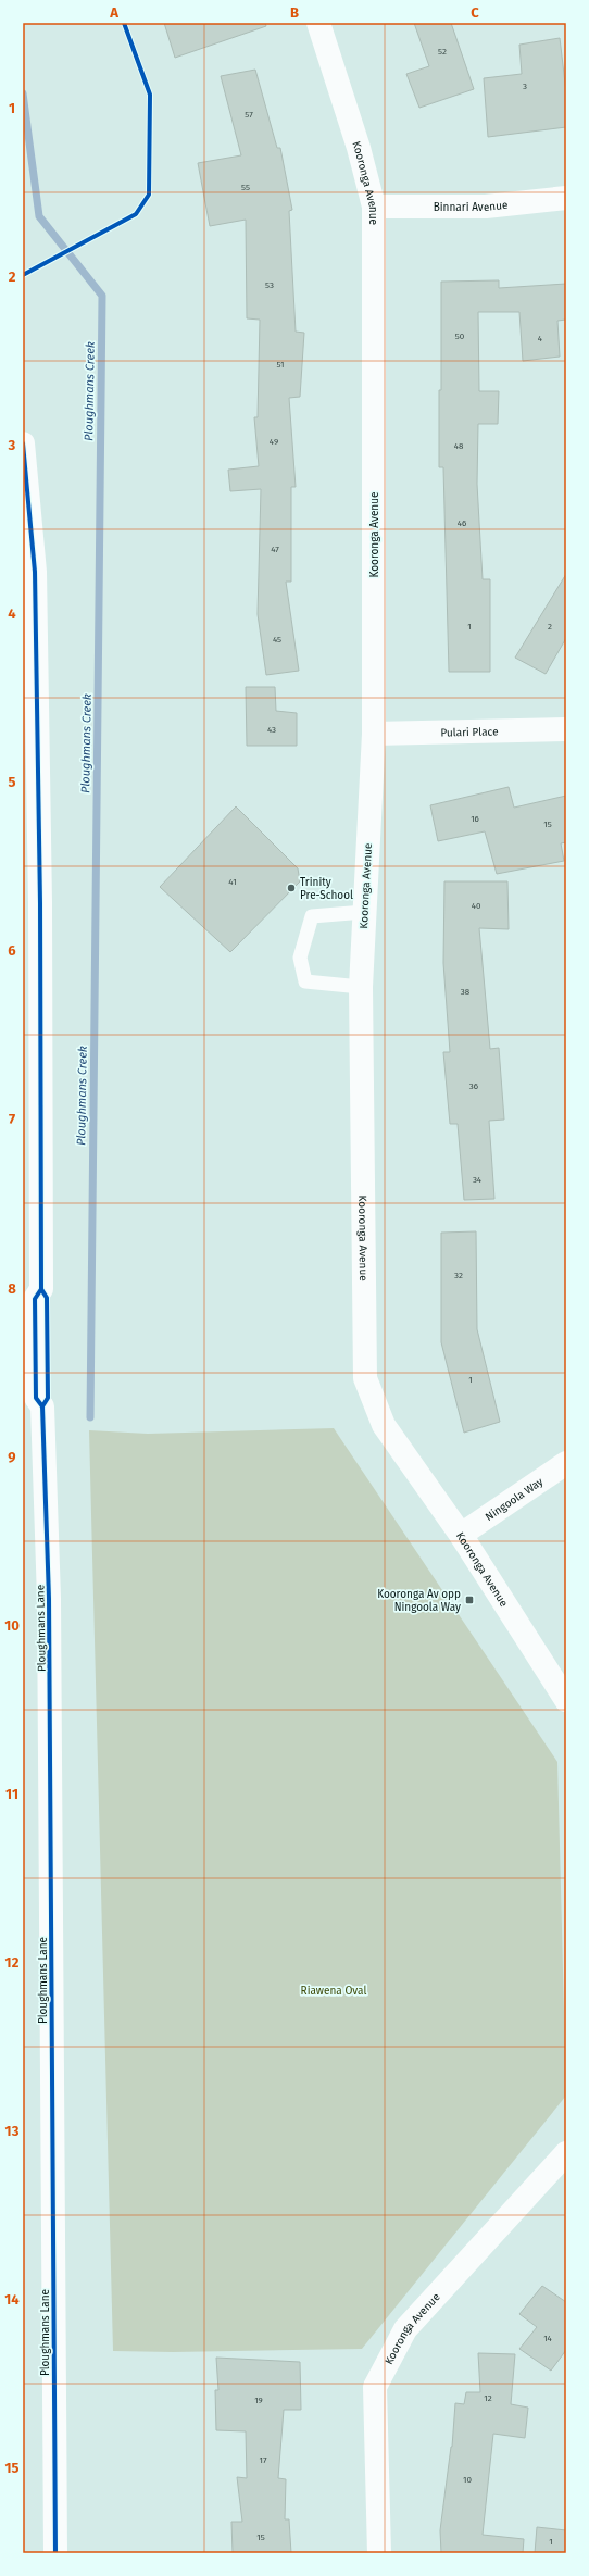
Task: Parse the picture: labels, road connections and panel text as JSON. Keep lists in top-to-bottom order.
{
  "streets": {
    "street": [
      "Kooronga Avenue",
      "Binnari Avenue",
      "Pulari Place",
      "Ningoola Way",
      "Ploughmans Lane"
    ]
  },
  "crossings": [
    ["Kooronga Avenue", "Binnari Avenue"],
    ["Kooronga Avenue", "Pulari Place"],
    ["Kooronga Avenue", "Ningoola Way"]
  ],
  "water": ["Ploughmans Creek"],
  "parks": ["Riawena Oval"],
  "places": {
    "other": ["Trinity Pre-School"],
    "transit": ["Kooronga Av opp Ningoola Way"]
  },
  "house_numbers": [
    "52",
    "3",
    "57",
    "55",
    "53",
    "50",
    "4",
    "51",
    "49",
    "48",
    "46",
    "47",
    "1",
    "2",
    "45",
    "43",
    "16",
    "15",
    "41",
    "40",
    "38",
    "36",
    "34",
    "32",
    "1",
    "14",
    "12",
    "19",
    "17",
    "10",
    "15",
    "1"
  ],
  "grid": {
    "columns": ["A", "B", "C"],
    "rows": [
      "1",
      "2",
      "3",
      "4",
      "5",
      "6",
      "7",
      "8",
      "9",
      "10",
      "11",
      "12",
      "13",
      "14",
      "15"
    ]
  }
}
